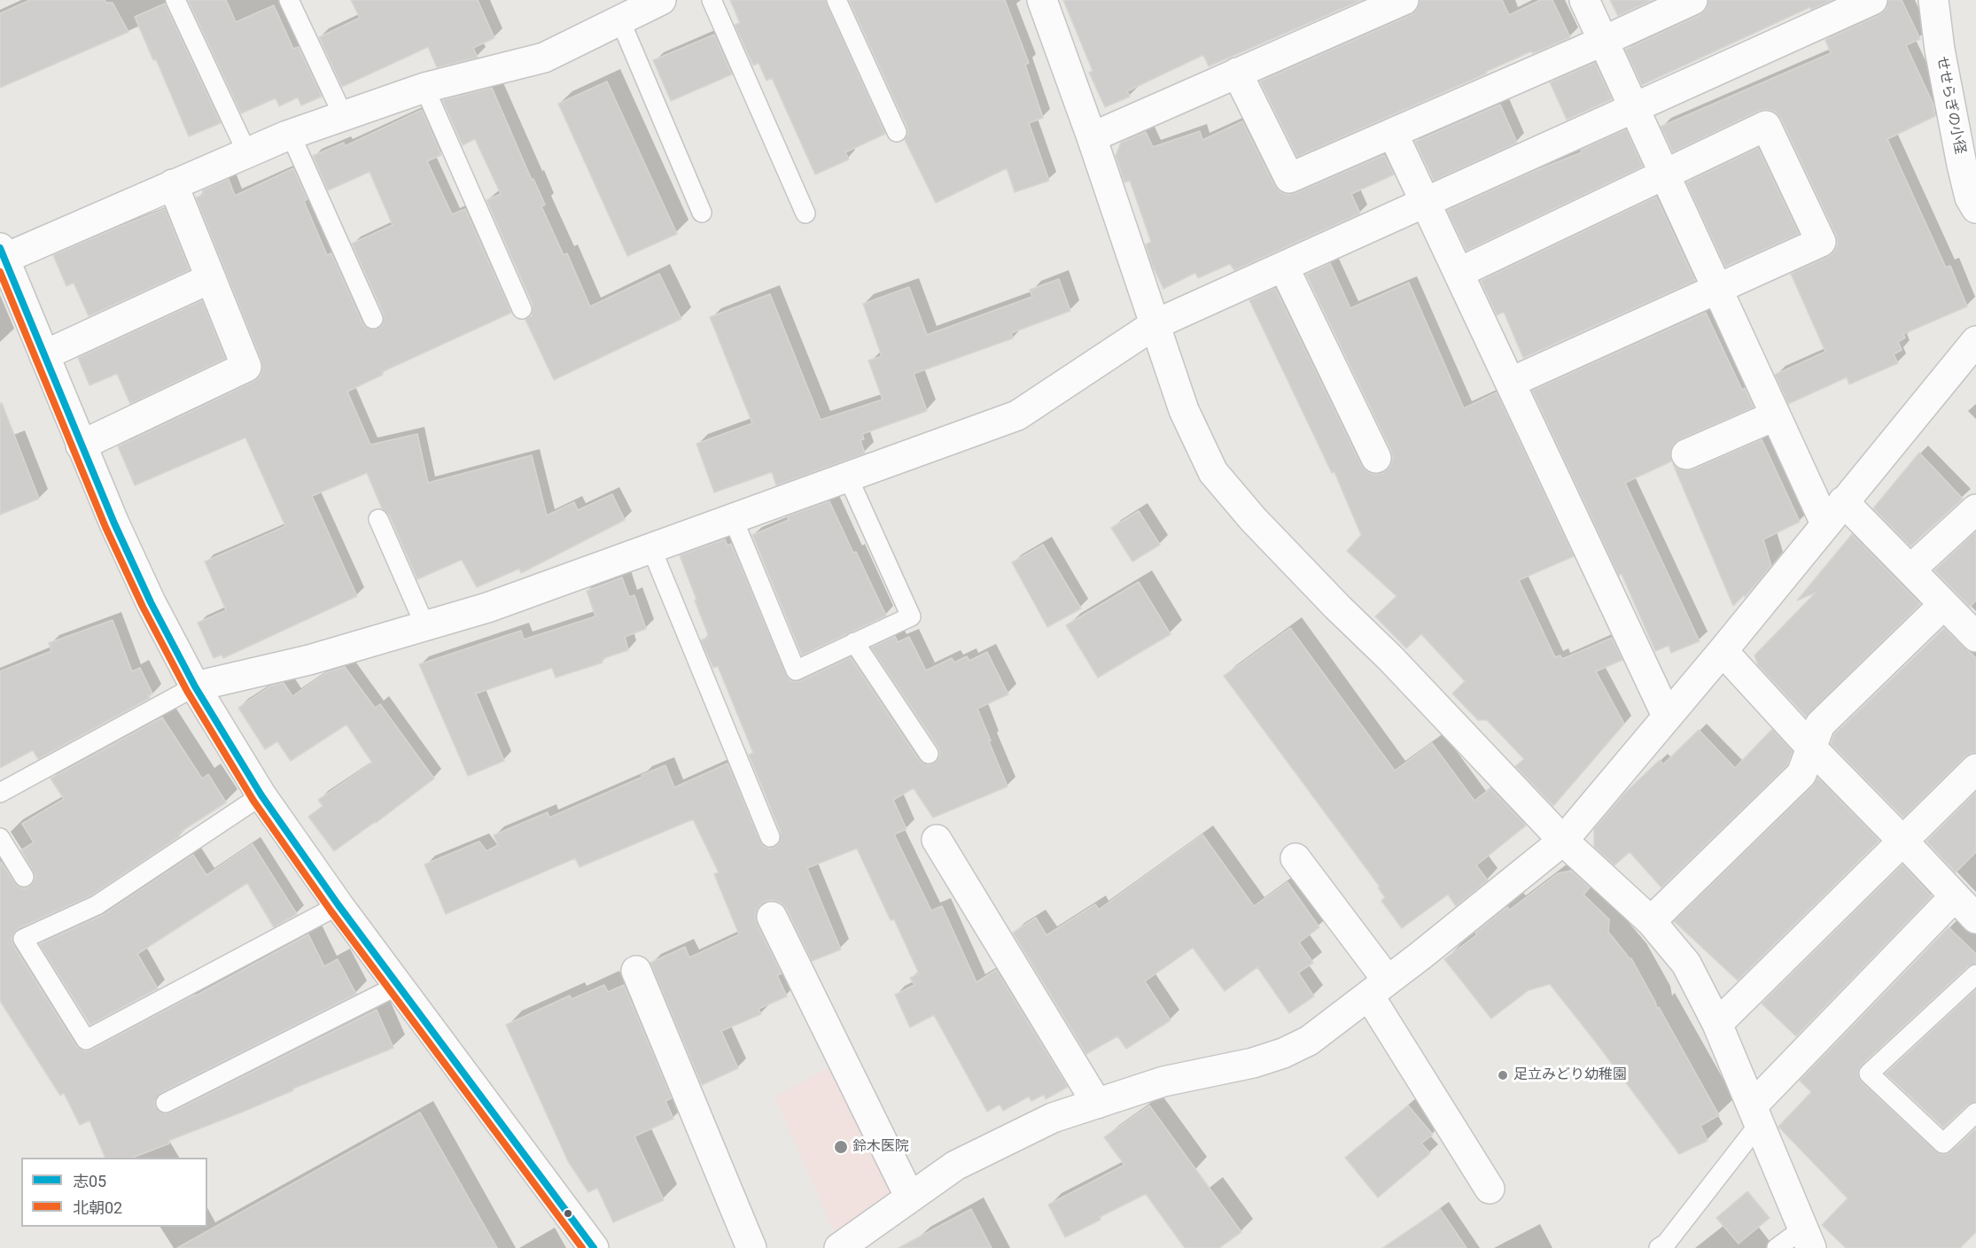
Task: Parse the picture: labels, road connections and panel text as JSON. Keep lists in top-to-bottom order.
{
  "streets": {
    "street": ["せせらぎの小径"]
  },
  "places": ["足立みどり幼稚園", "鈴木医院"],
  "lines": ["transit line 志05", "transit line 北朝02"],
  "legend": ["志05", "北朝02"]
}
